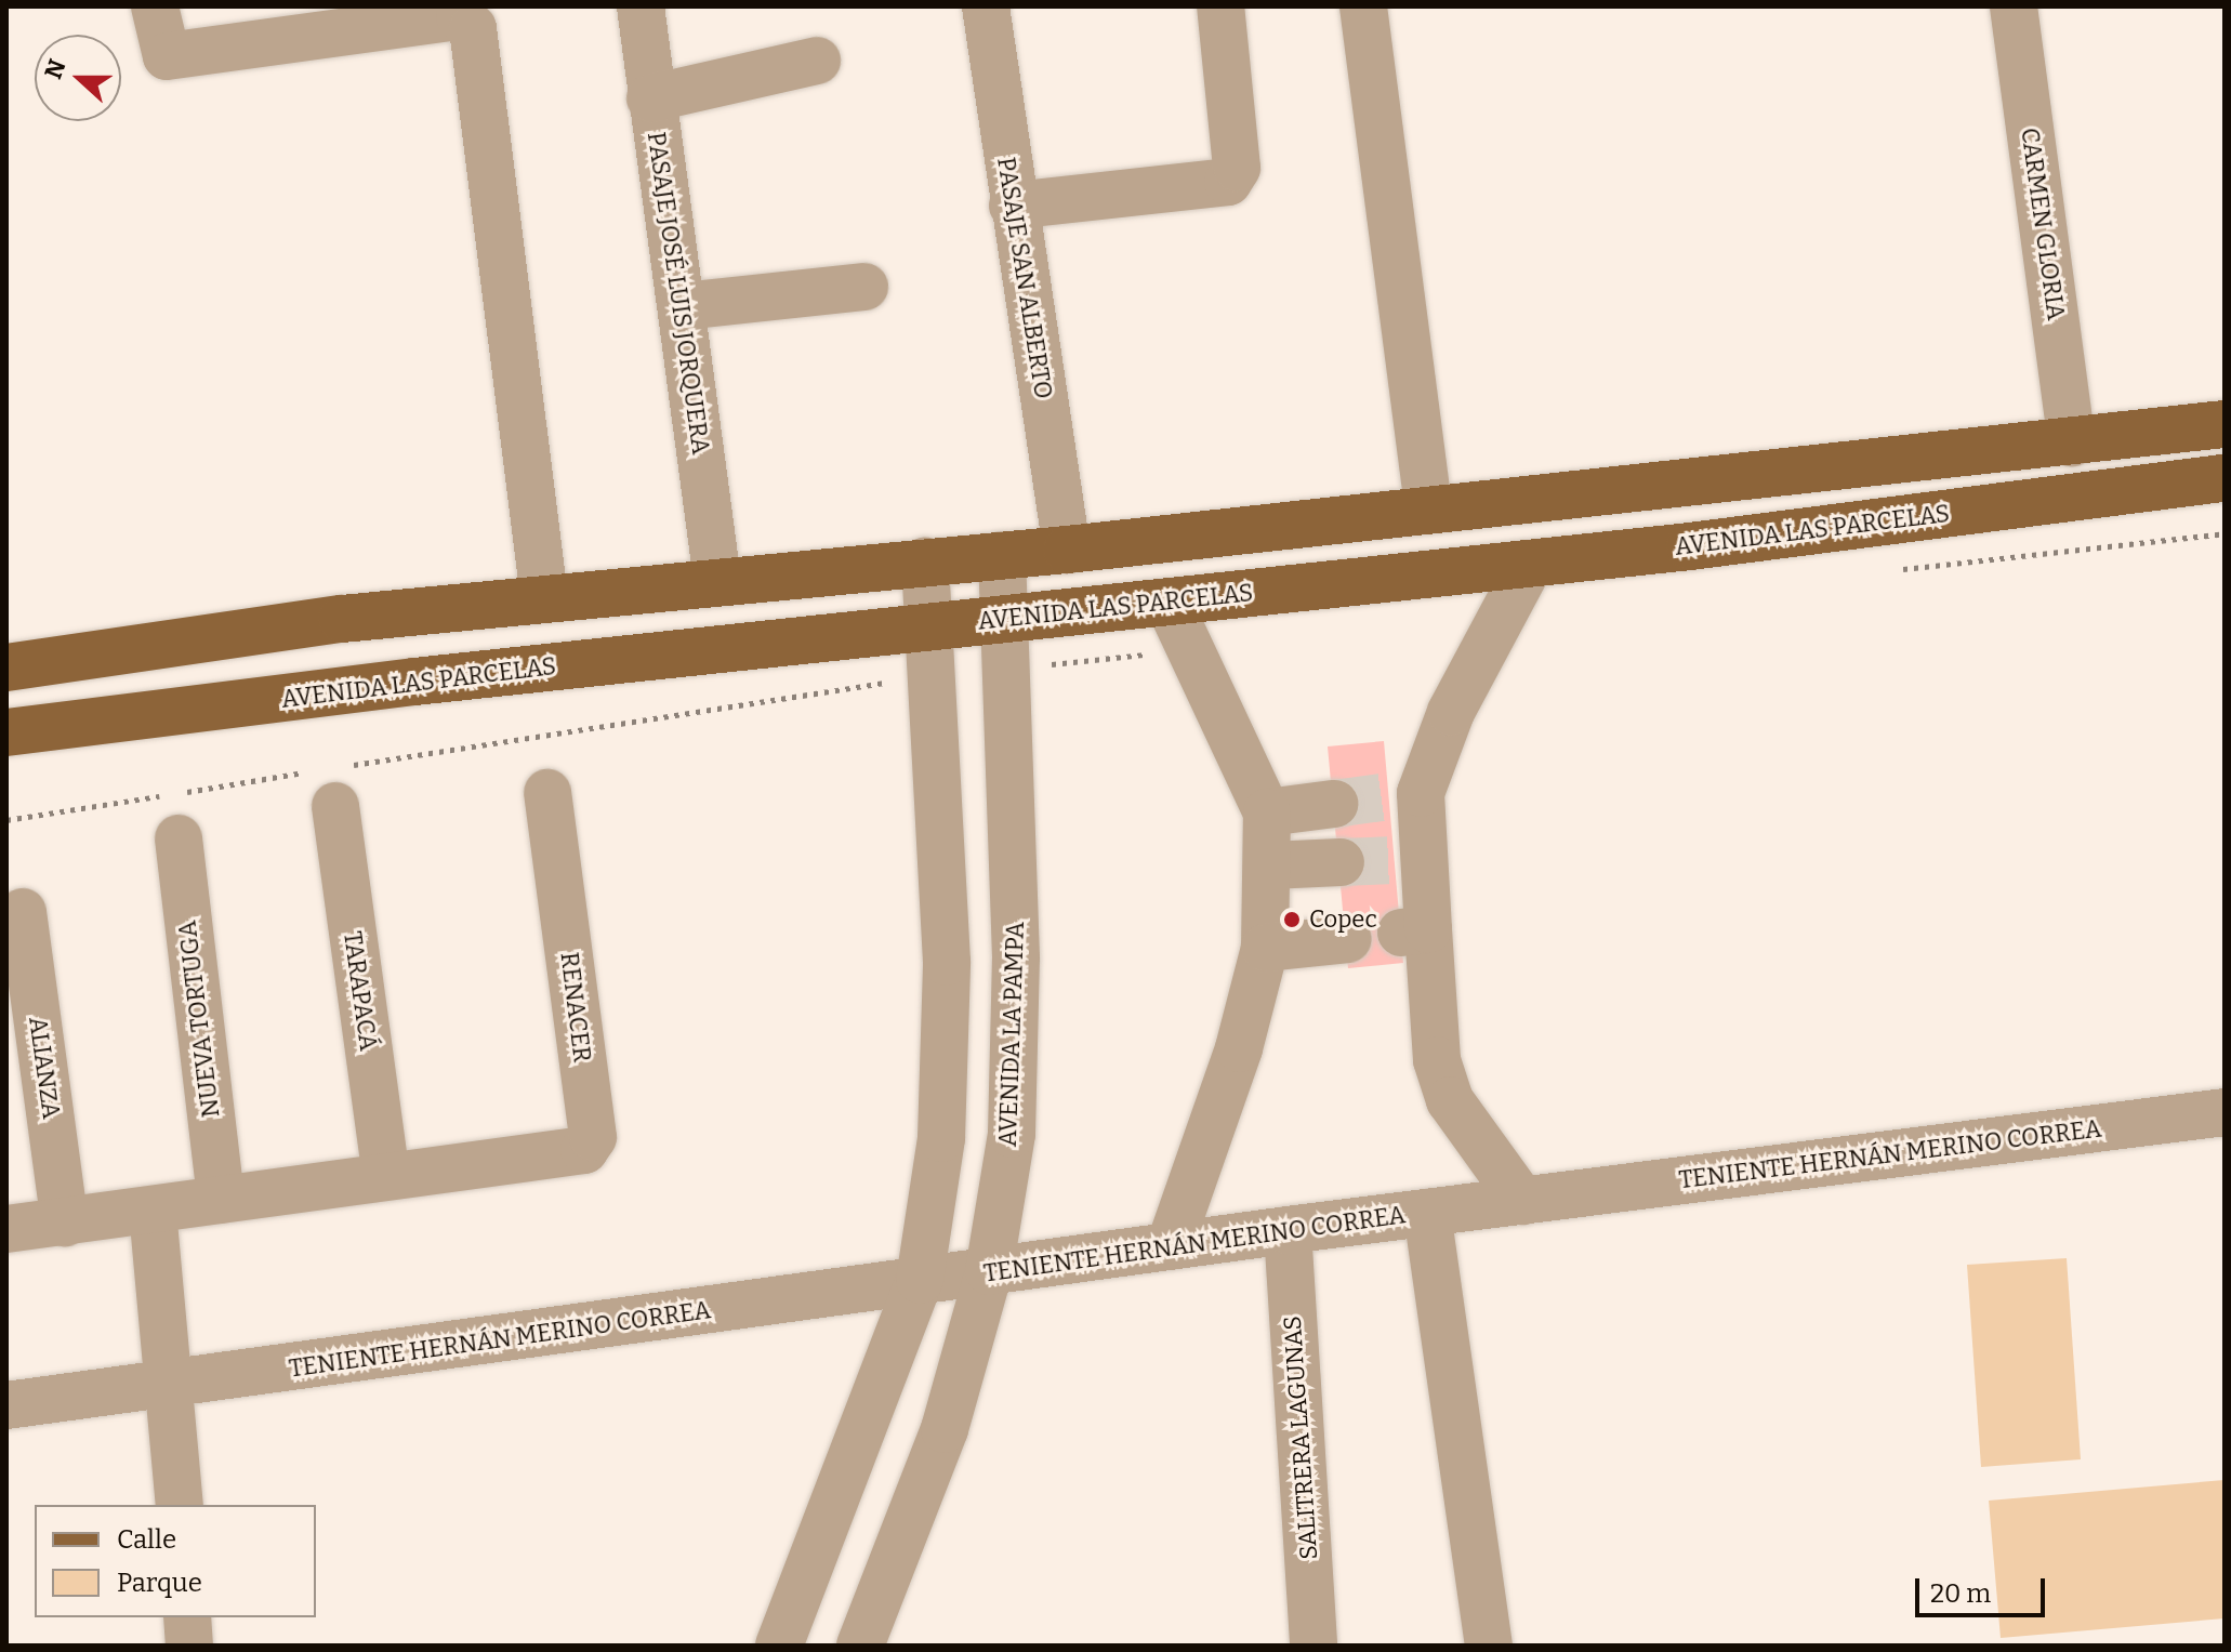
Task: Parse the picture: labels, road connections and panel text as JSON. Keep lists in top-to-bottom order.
{
  "streets": {
    "main road": ["AVENIDA LAS PARCELAS"],
    "street": [
      "CARMEN GLORIA",
      "PASAJE SAN ALBERTO",
      "PASAJE JOSÉ LUIS JORQUERA",
      "TARAPACÁ",
      "RENACER",
      "NUEVA TORTUGA",
      "AVENIDA LA PAMPA",
      "ALIANZA",
      "TENIENTE HERNÁN MERINO CORREA",
      "SALITRERA LAGUNAS"
    ]
  },
  "crossings": [
    ["AVENIDA LAS PARCELAS", "AVENIDA LA PAMPA"],
    ["TARAPACÁ", "RENACER"],
    ["AVENIDA LA PAMPA", "TENIENTE HERNÁN MERINO CORREA"],
    ["TENIENTE HERNÁN MERINO CORREA", "SALITRERA LAGUNAS"]
  ],
  "places": ["Copec"],
  "legend": ["Calle", "Parque"],
  "scale_bar": "20 m",
  "north": "left"
}
